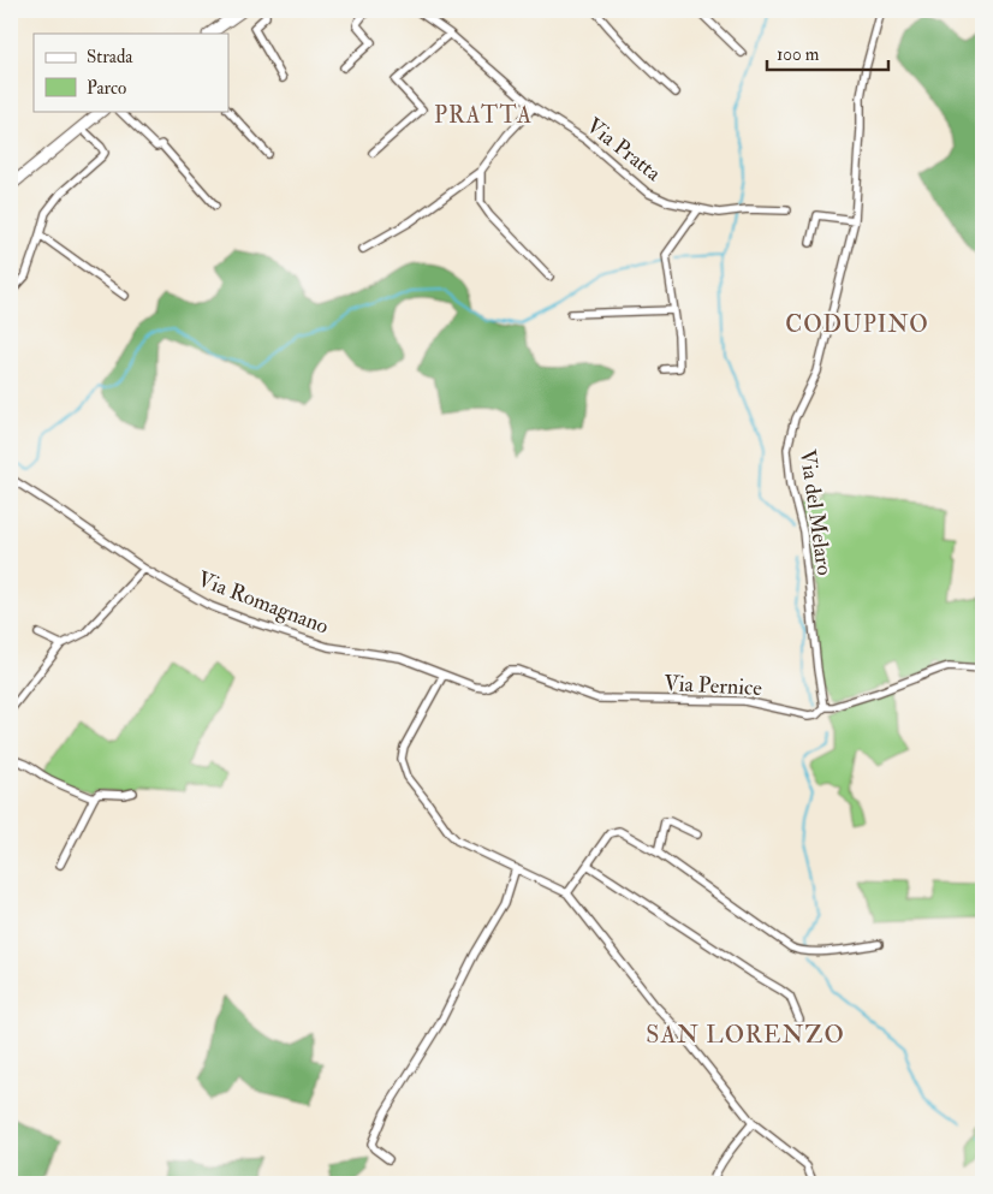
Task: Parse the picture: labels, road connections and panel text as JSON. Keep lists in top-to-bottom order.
{
  "streets": {
    "street": [
      "Via Pratta",
      "Via del Melaro",
      "Via Romagnano",
      "Via Pernice"
    ]
  },
  "crossings": [
    ["Via del Melaro", "Via Pernice"],
    ["Via Romagnano", "Via Pernice"]
  ],
  "districts": ["PRATTA", "CODUPINO", "SAN LORENZO"],
  "legend": ["Strada", "Parco"],
  "scale_bar": "100 m"
}
